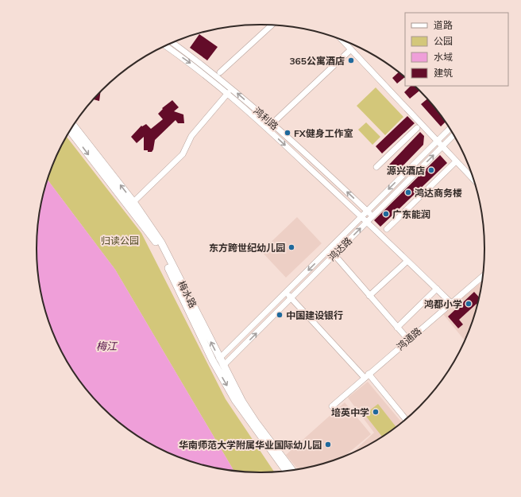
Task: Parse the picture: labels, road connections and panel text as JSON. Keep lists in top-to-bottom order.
{
  "streets": {
    "main road": ["梅水路"],
    "street": ["鸿利路", "鸿达路", "鸿通路"]
  },
  "crossings": [
    ["鸿利路", "鸿达路"],
    ["鸿利路", "鸿通路"],
    ["鸿达路", "梅水路"]
  ],
  "water": ["梅江"],
  "parks": ["归读公园"],
  "places": [
    "365公寓酒店",
    "FX健身工作室",
    "源兴酒店",
    "鸿达商务楼",
    "广东能润",
    "东方跨世纪幼儿园",
    "鸿都小学",
    "中国建设银行",
    "培英中学",
    "华南师范大学附属华业国际幼儿园"
  ],
  "legend": [
    "道路",
    "公园",
    "水域",
    "建筑"
  ]
}
